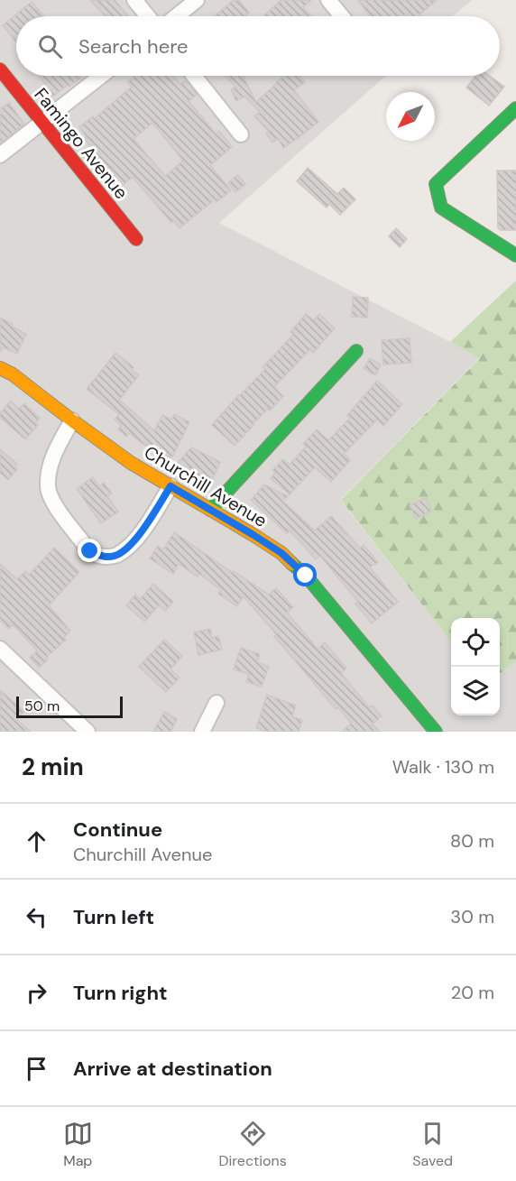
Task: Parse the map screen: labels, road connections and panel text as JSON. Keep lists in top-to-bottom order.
{
  "streets": {
    "street": ["Famingo Avenue", "Churchill Avenue"]
  },
  "scale_bar": "50 m",
  "north": "bottom left",
  "page": {
    "search": "Search here",
    "scale": "50 m",
    "heading": ["2 min", "Walk · 130 m"],
    "list": [
      ["Continue", "Churchill Avenue", "80 m"],
      ["Turn left", "30 m"],
      ["Turn right", "20 m"],
      "Arrive at destination"
    ],
    "nav": ["Map", "Directions", "Saved"]
  }
}
